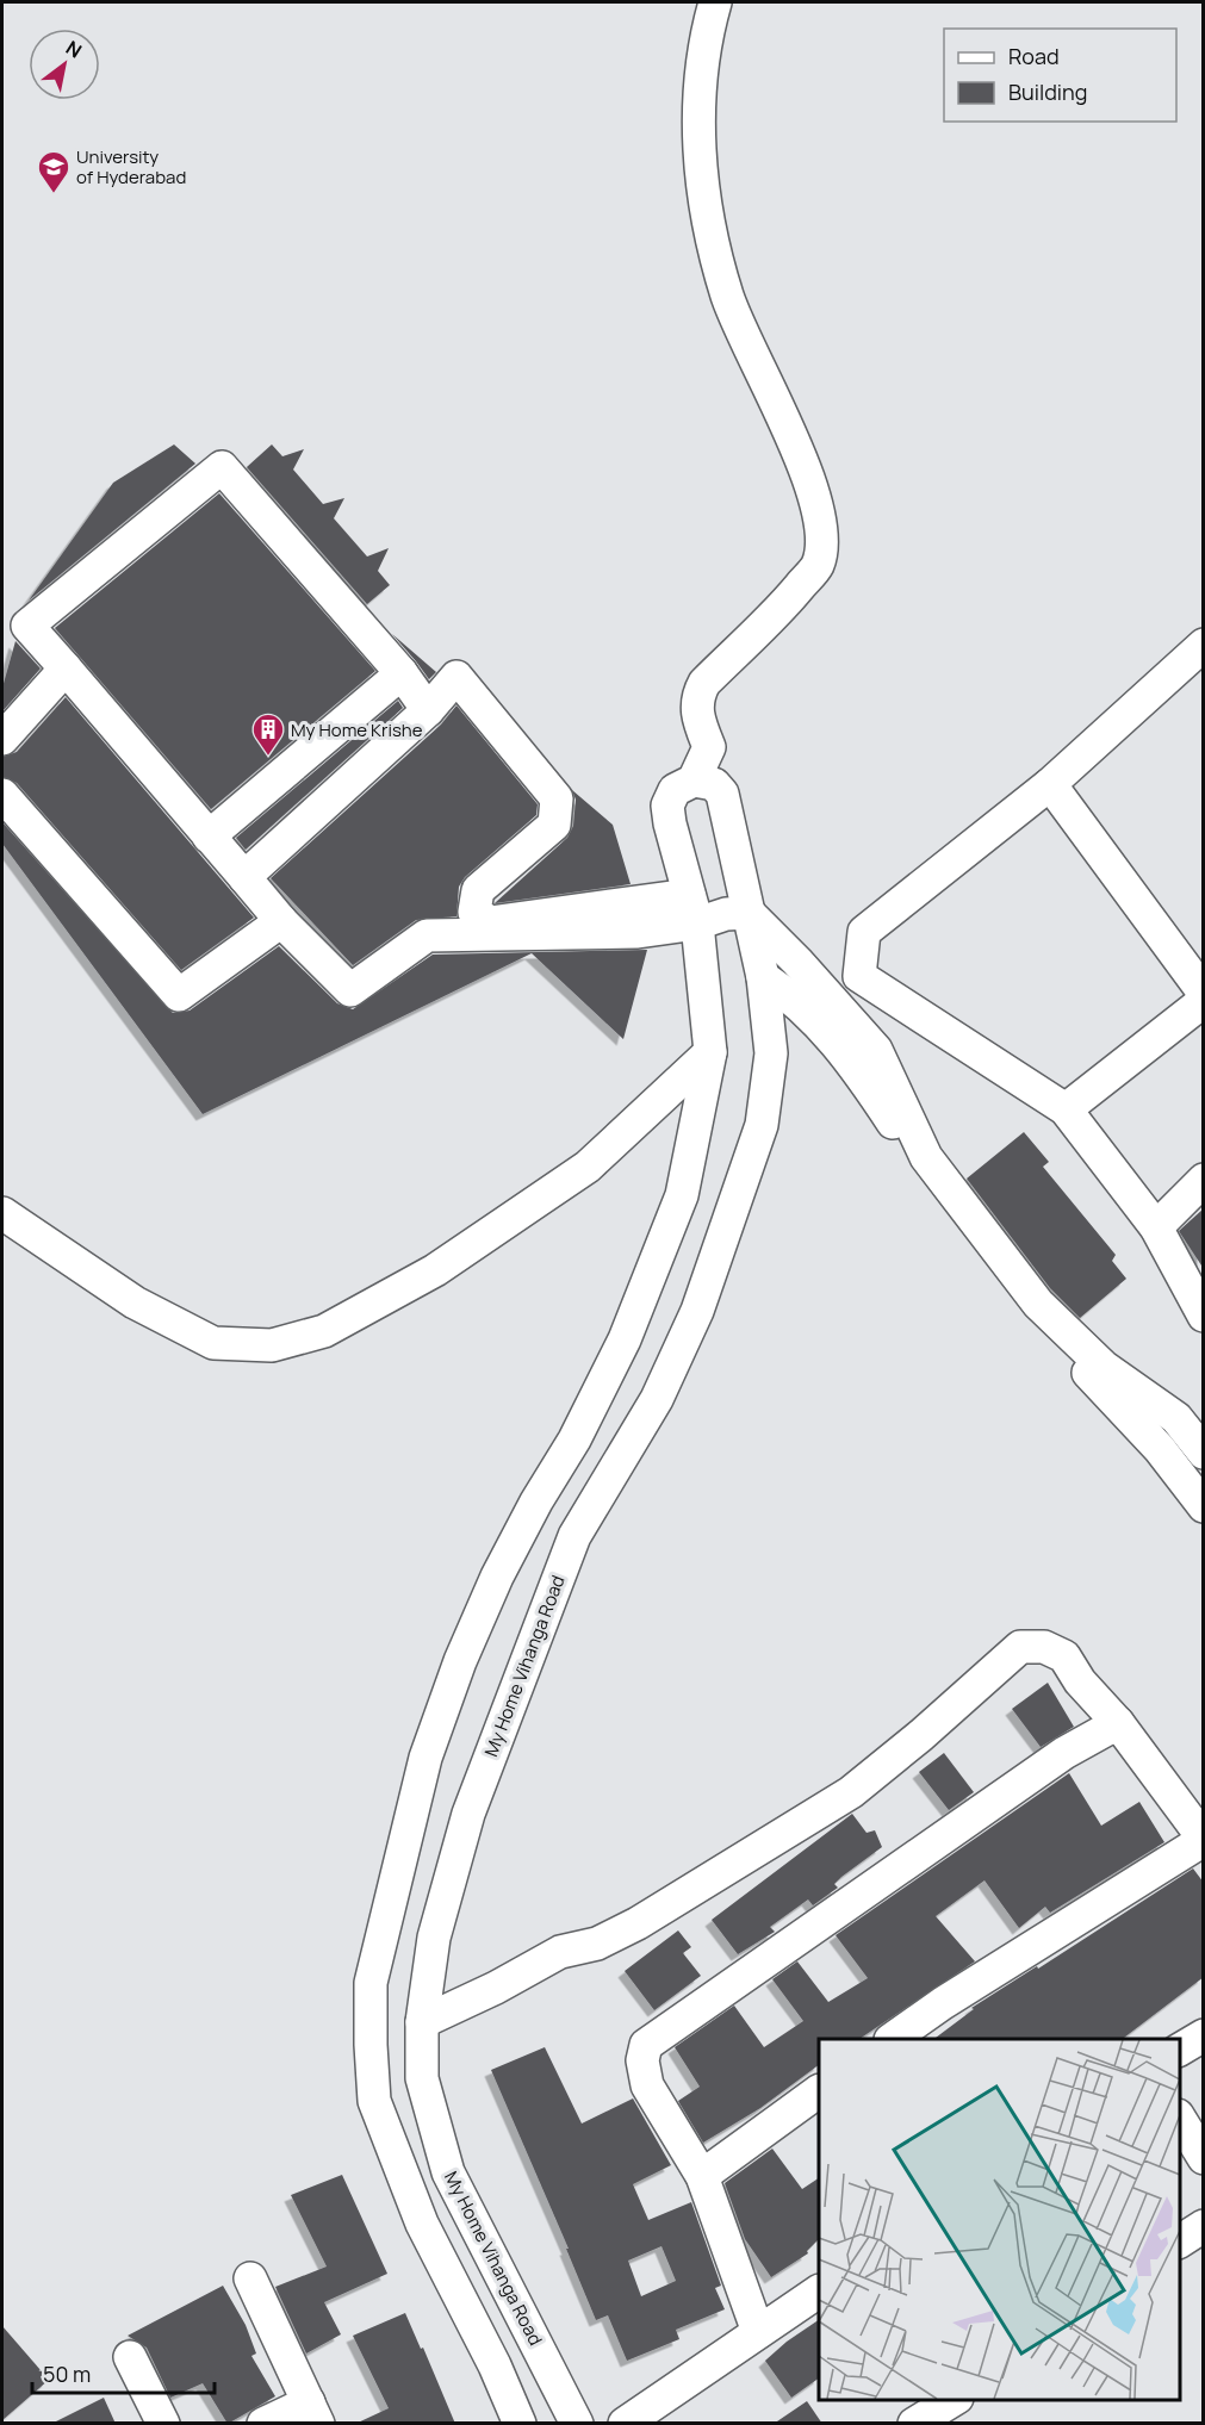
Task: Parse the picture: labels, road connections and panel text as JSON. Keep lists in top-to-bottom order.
{
  "streets": {
    "street": ["My Home Vihanga Road"]
  },
  "places": {
    "school or university": ["University of Hyderabad"],
    "building": ["My Home Krishe"]
  },
  "legend": ["Road", "Building"],
  "scale_bar": "50 m",
  "north": "top right"
}
